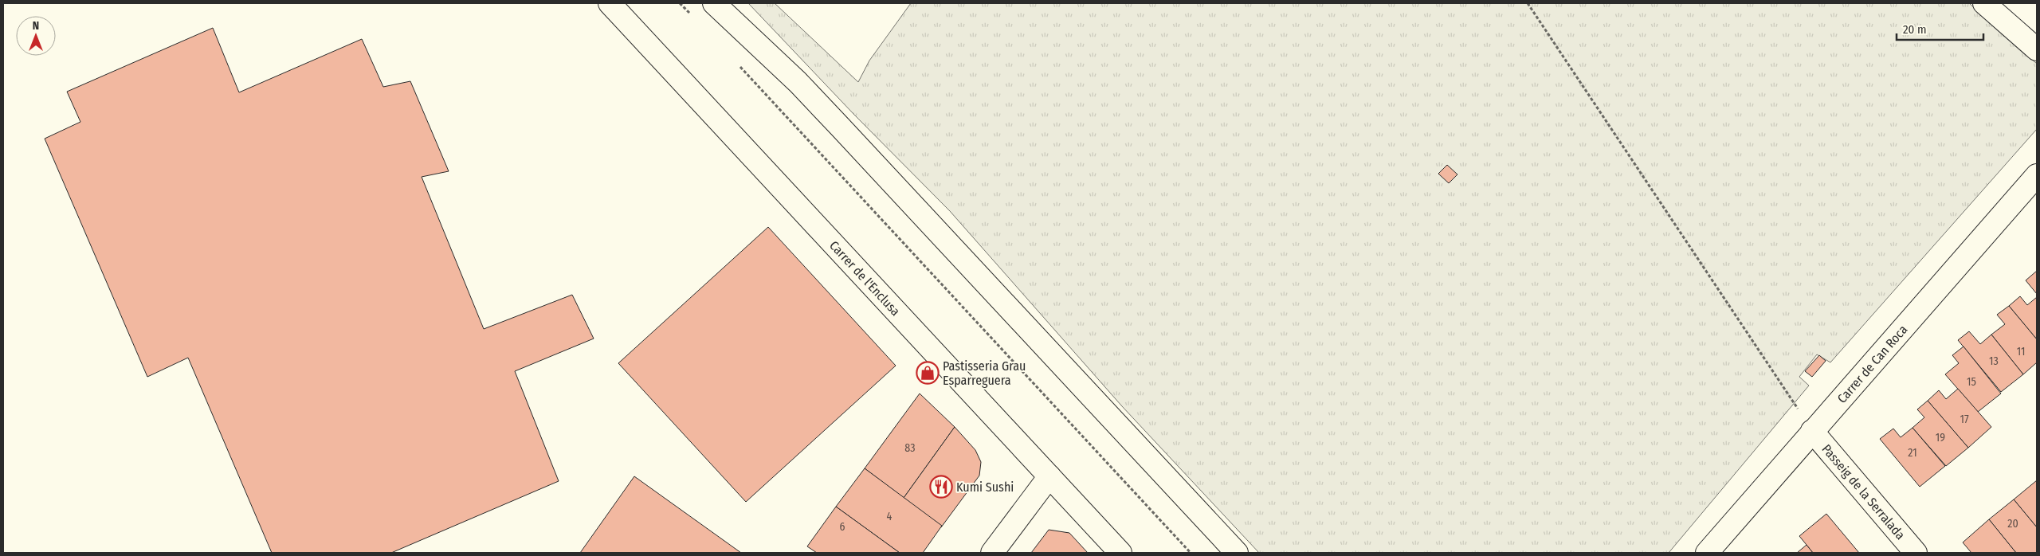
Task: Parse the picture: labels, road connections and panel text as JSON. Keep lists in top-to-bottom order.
{
  "streets": {
    "street": ["Carrer de l'Enclusa", "Carrer de Can Roca", "Passeig de la Serralada"]
  },
  "crossings": [
    ["Carrer de Can Roca", "Passeig de la Serralada"]
  ],
  "places": {
    "shop": ["Pastisseria Grau Esparreguera"],
    "restaurant": ["Kumi Sushi"]
  },
  "house_numbers": [
    "11",
    "13",
    "15",
    "17",
    "19",
    "83",
    "21",
    "4",
    "20",
    "6"
  ],
  "scale_bar": "20 m",
  "north": "top"
}
